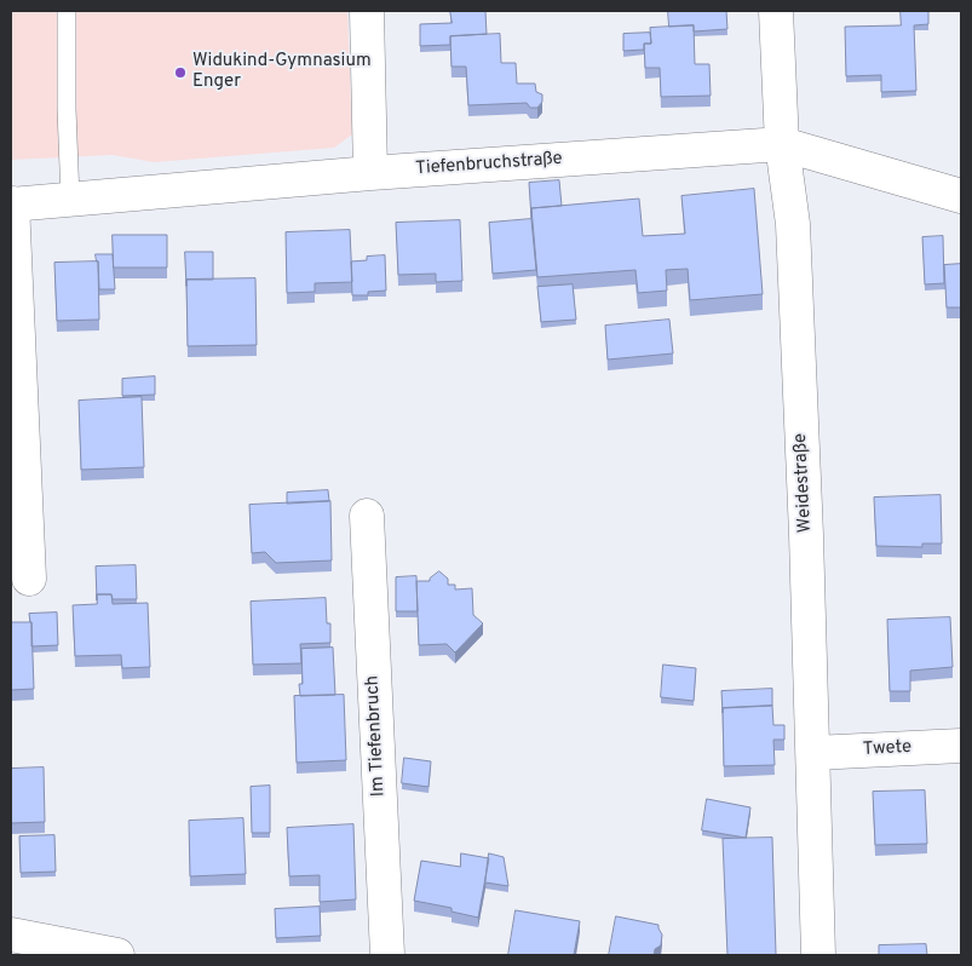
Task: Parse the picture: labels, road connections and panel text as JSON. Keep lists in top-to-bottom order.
{
  "streets": {
    "street": [
      "Tiefenbruchstraße",
      "Weidestraße",
      "Im Tiefenbruch",
      "Twete"
    ]
  },
  "crossings": [
    ["Tiefenbruchstraße", "Weidestraße"],
    ["Weidestraße", "Twete"]
  ],
  "places": ["Widukind-Gymnasium Enger"]
}
